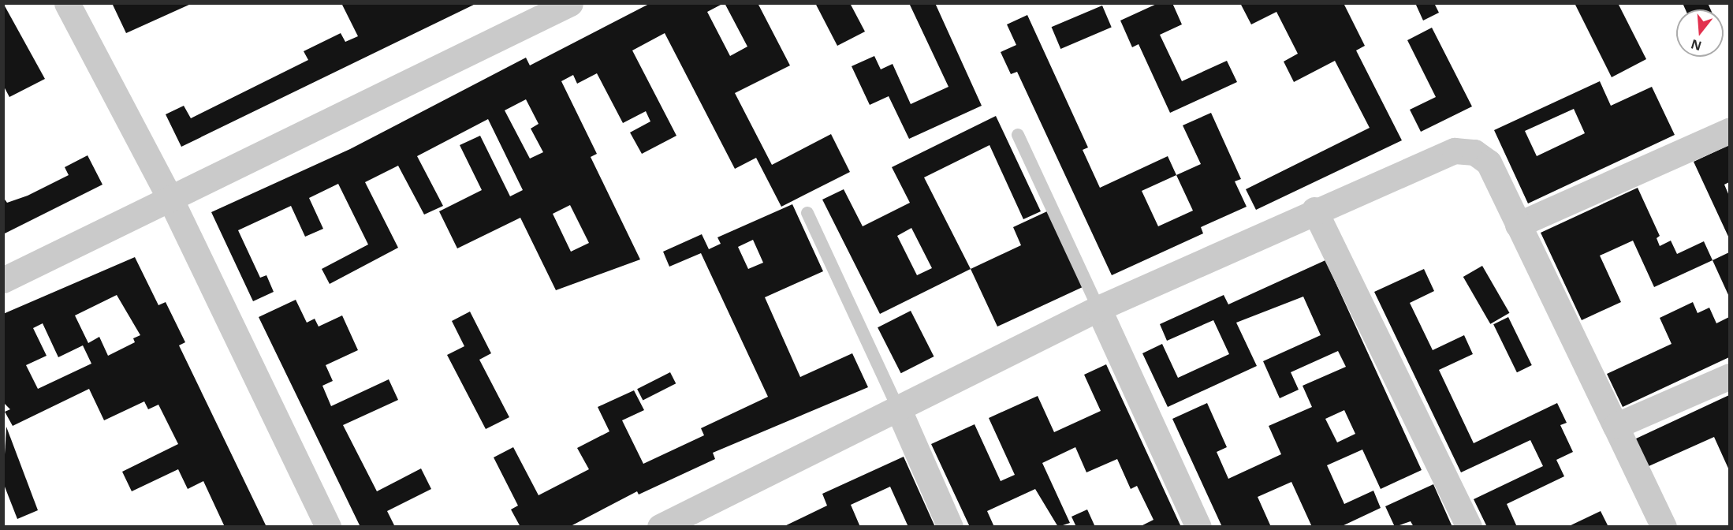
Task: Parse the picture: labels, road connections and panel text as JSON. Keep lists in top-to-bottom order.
{
  "north": "bottom"
}
